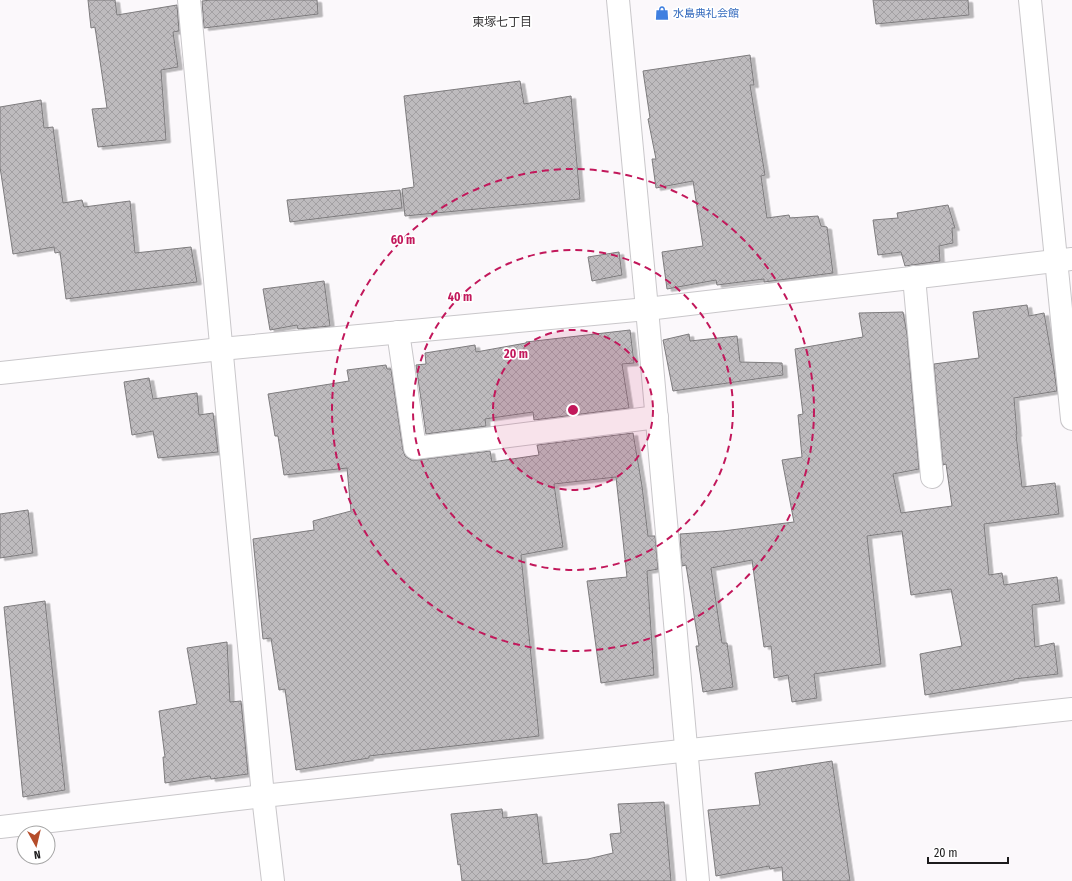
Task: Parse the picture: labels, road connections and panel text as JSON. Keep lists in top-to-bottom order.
{
  "districts": ["東塚七丁目"],
  "places": {
    "shop": ["水島典礼会館"]
  },
  "scale_bar": "20 m",
  "north": "bottom",
  "rings": ["60 m", "40 m", "20 m"]
}
